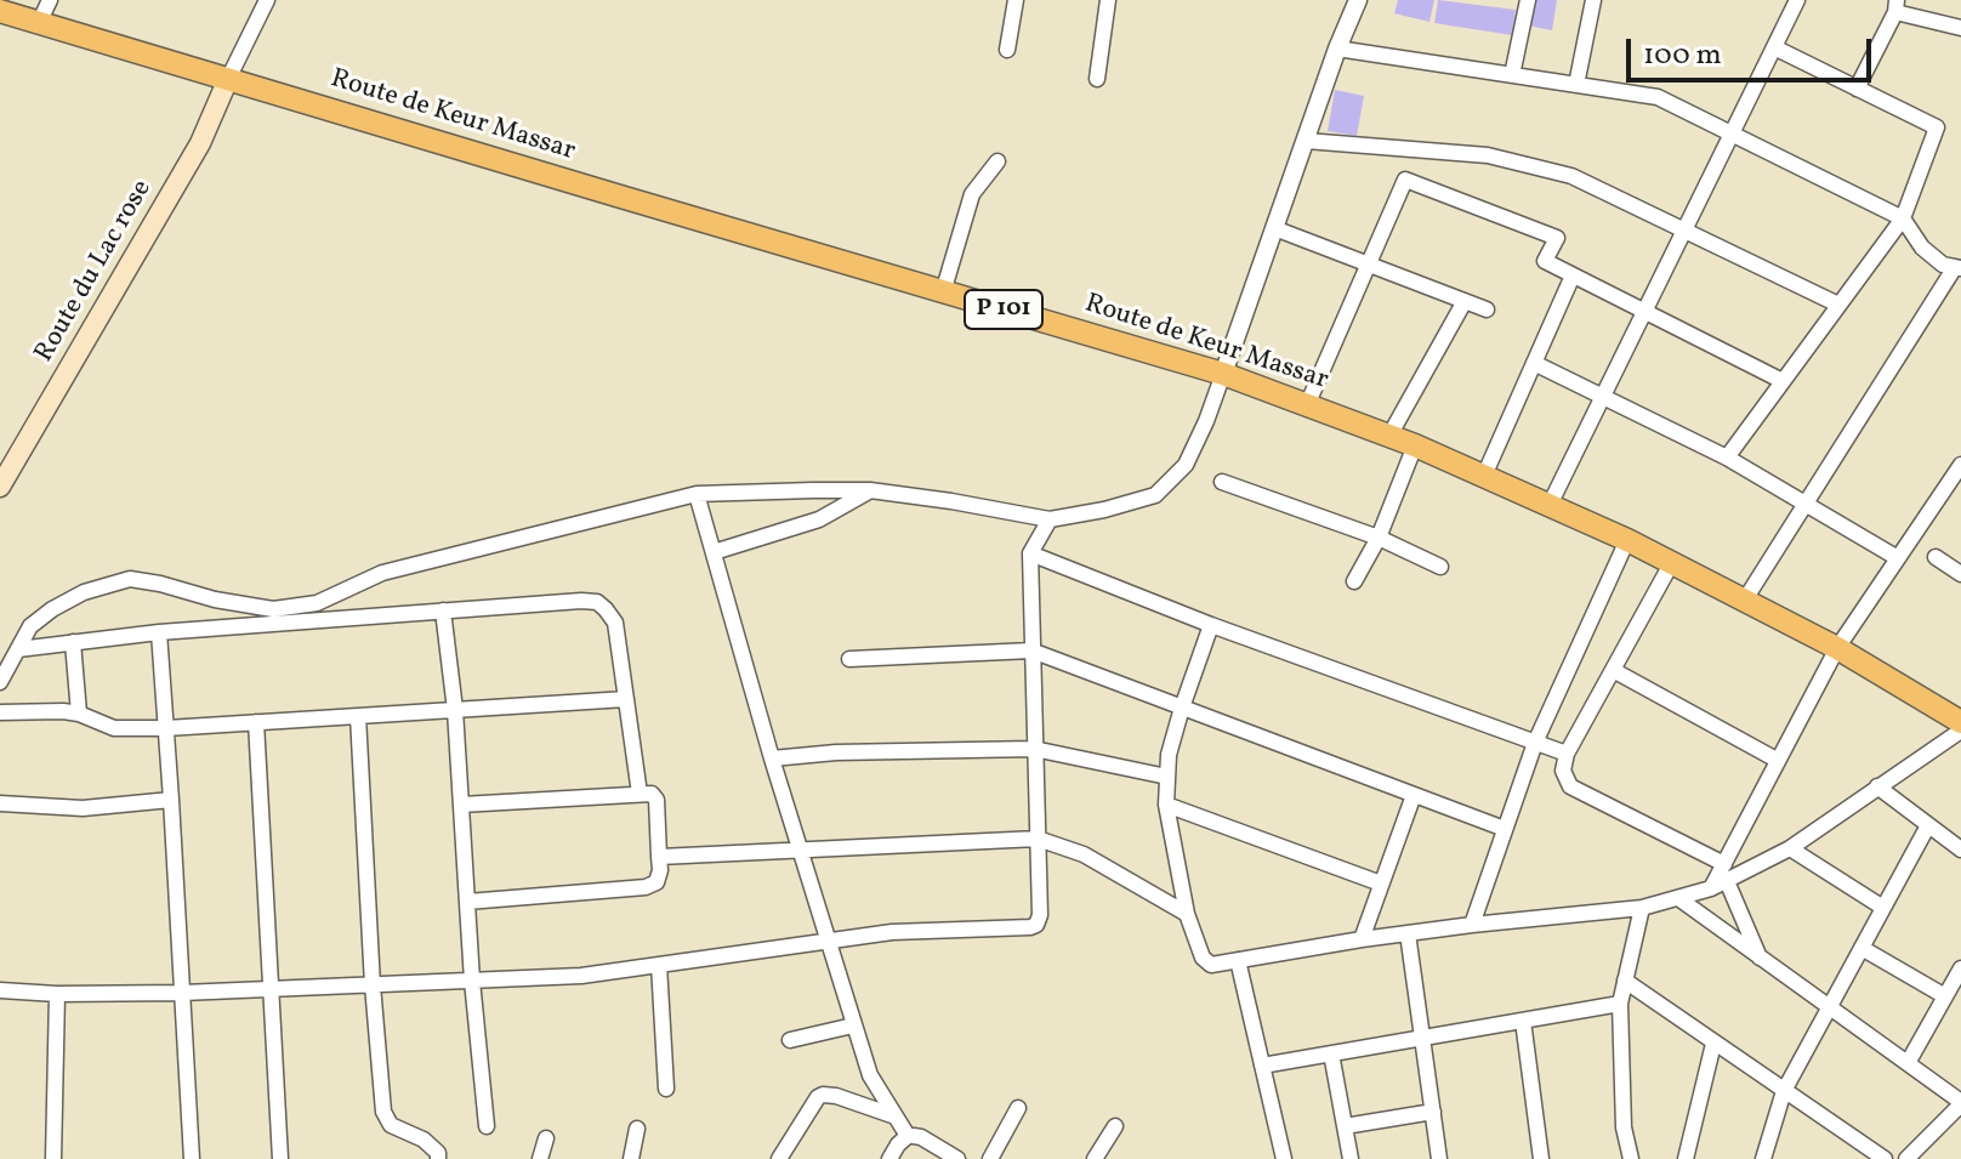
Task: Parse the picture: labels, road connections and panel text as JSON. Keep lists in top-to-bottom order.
{
  "streets": {
    "main road": ["Route de Keur Massar", "Route du Lac rose", "P 101"]
  },
  "crossings": [
    ["Route de Keur Massar", "Route du Lac rose"]
  ],
  "scale_bar": "100 m"
}
